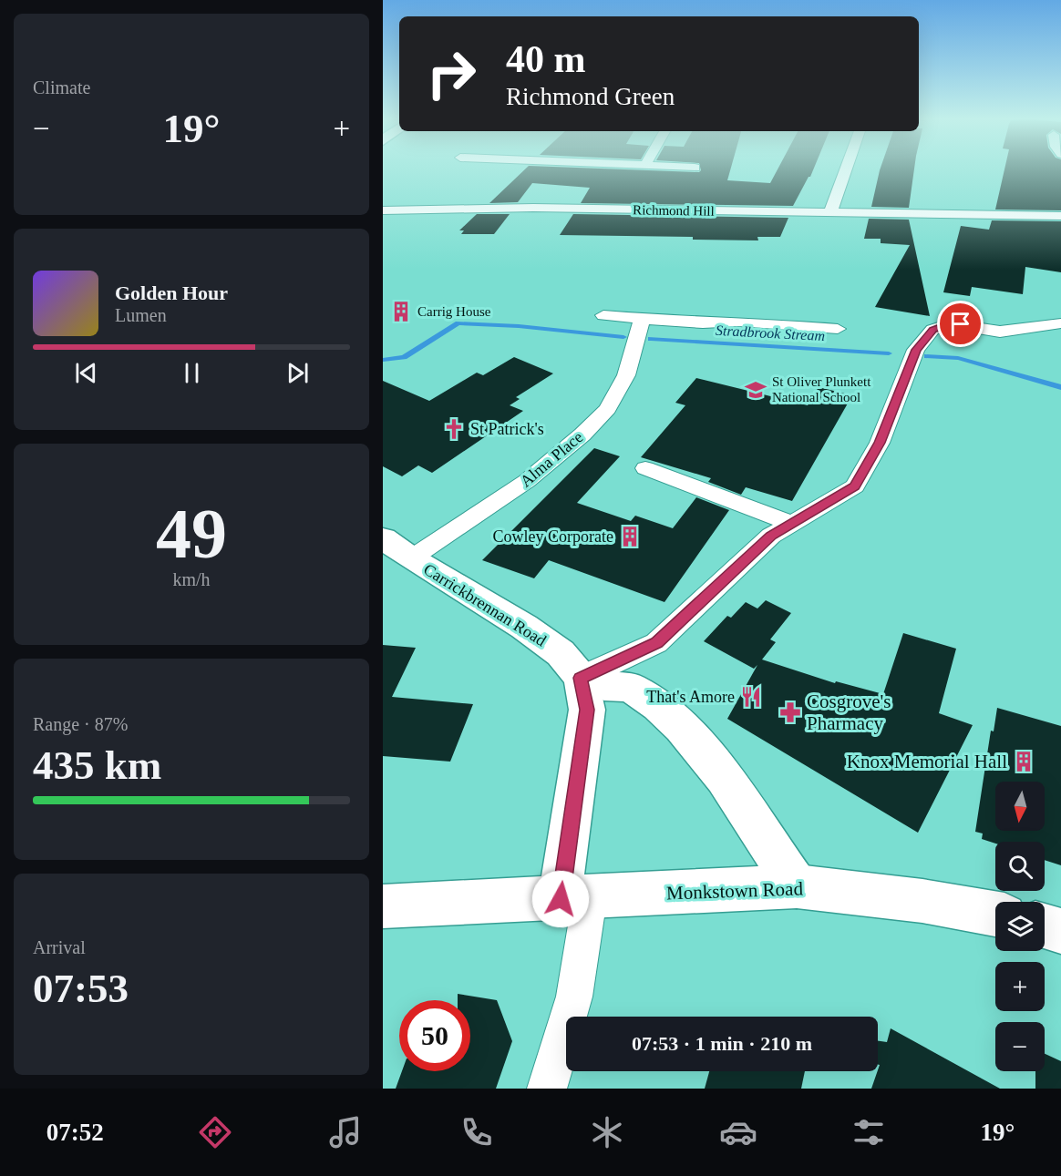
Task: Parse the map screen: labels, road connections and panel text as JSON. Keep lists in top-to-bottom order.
{
  "streets": {
    "main road": ["Carrickbrennan Road", "Monkstown Road"],
    "street": ["Richmond Hill", "Alma Place"]
  },
  "crossings": [
    ["Alma Place", "Carrickbrennan Road"],
    ["Carrickbrennan Road", "Monkstown Road"]
  ],
  "water": ["Stradbrook Stream"],
  "places": {
    "building": ["Carrig House", "Cowley Corporate", "Knox Memorial Hall"],
    "school or university": ["St Oliver Plunkett National School"],
    "church": ["St Patrick's"],
    "restaurant": ["That's Amore"],
    "pharmacy": ["Cosgrove's Pharmacy"]
  },
  "north": "bottom",
  "page": {
    "tile": [
      "Climate",
      ["49", "km/h"],
      ["Range · 87%", "435 km"],
      ["Arrival", "07:53"]
    ],
    "turn": ["40 m", "Richmond Green"],
    "heat": ["−", "19°", "+"],
    "song": ["Golden Hour", "Lumen"],
    "map_buttons": ["+", "−"],
    "limit": "50",
    "trip": "07:53 · 1 min · 210 m",
    "tabs": ["07:52", "19°"]
  }
}
